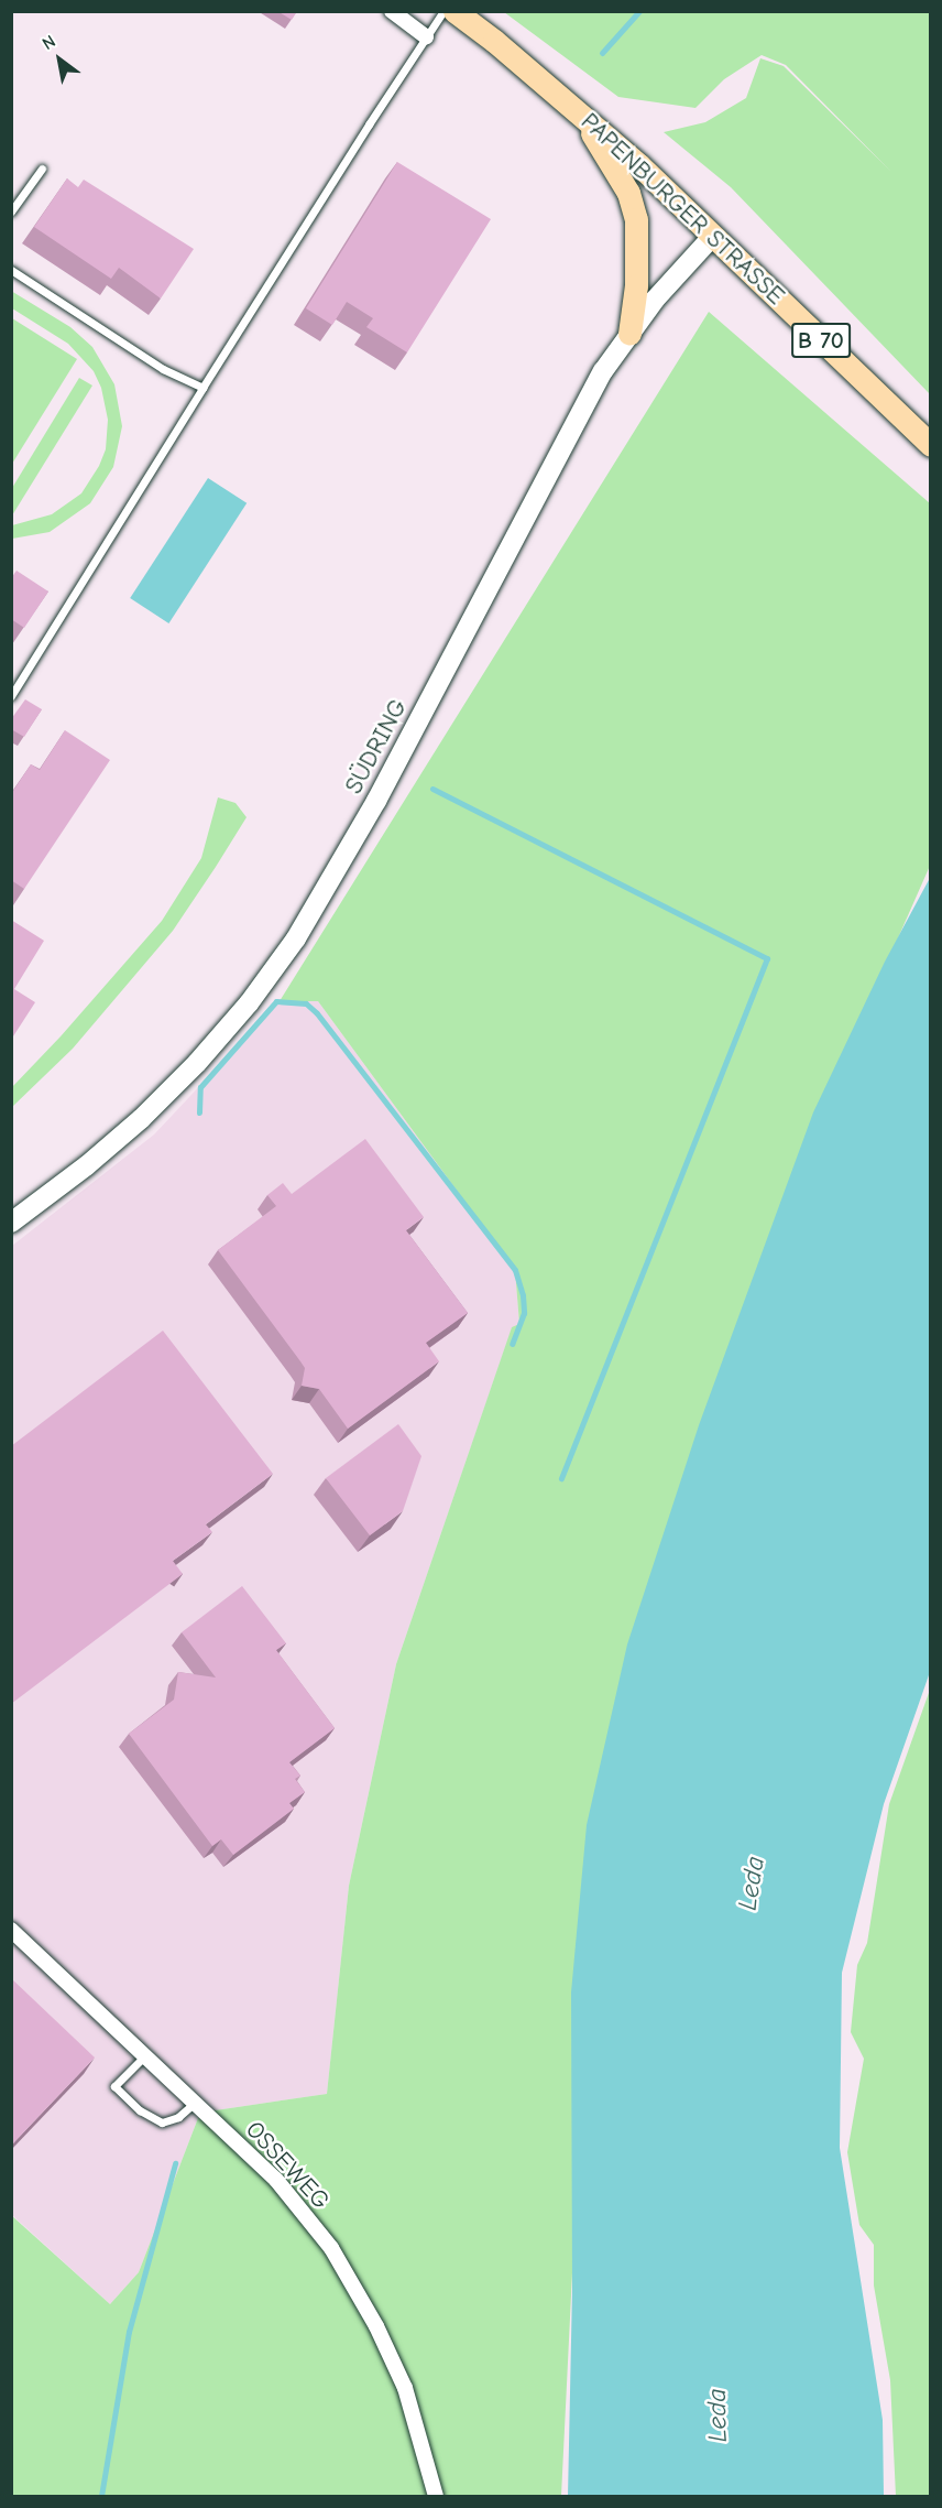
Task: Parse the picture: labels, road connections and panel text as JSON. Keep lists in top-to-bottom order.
{
  "streets": {
    "main road": ["PAPENBURGER STRASSE", "B 70", "SÜDRING"],
    "street": ["OSSEWEG"]
  },
  "crossings": [
    ["PAPENBURGER STRASSE", "SÜDRING"]
  ],
  "water": ["Leda"],
  "north": "top left"
}
